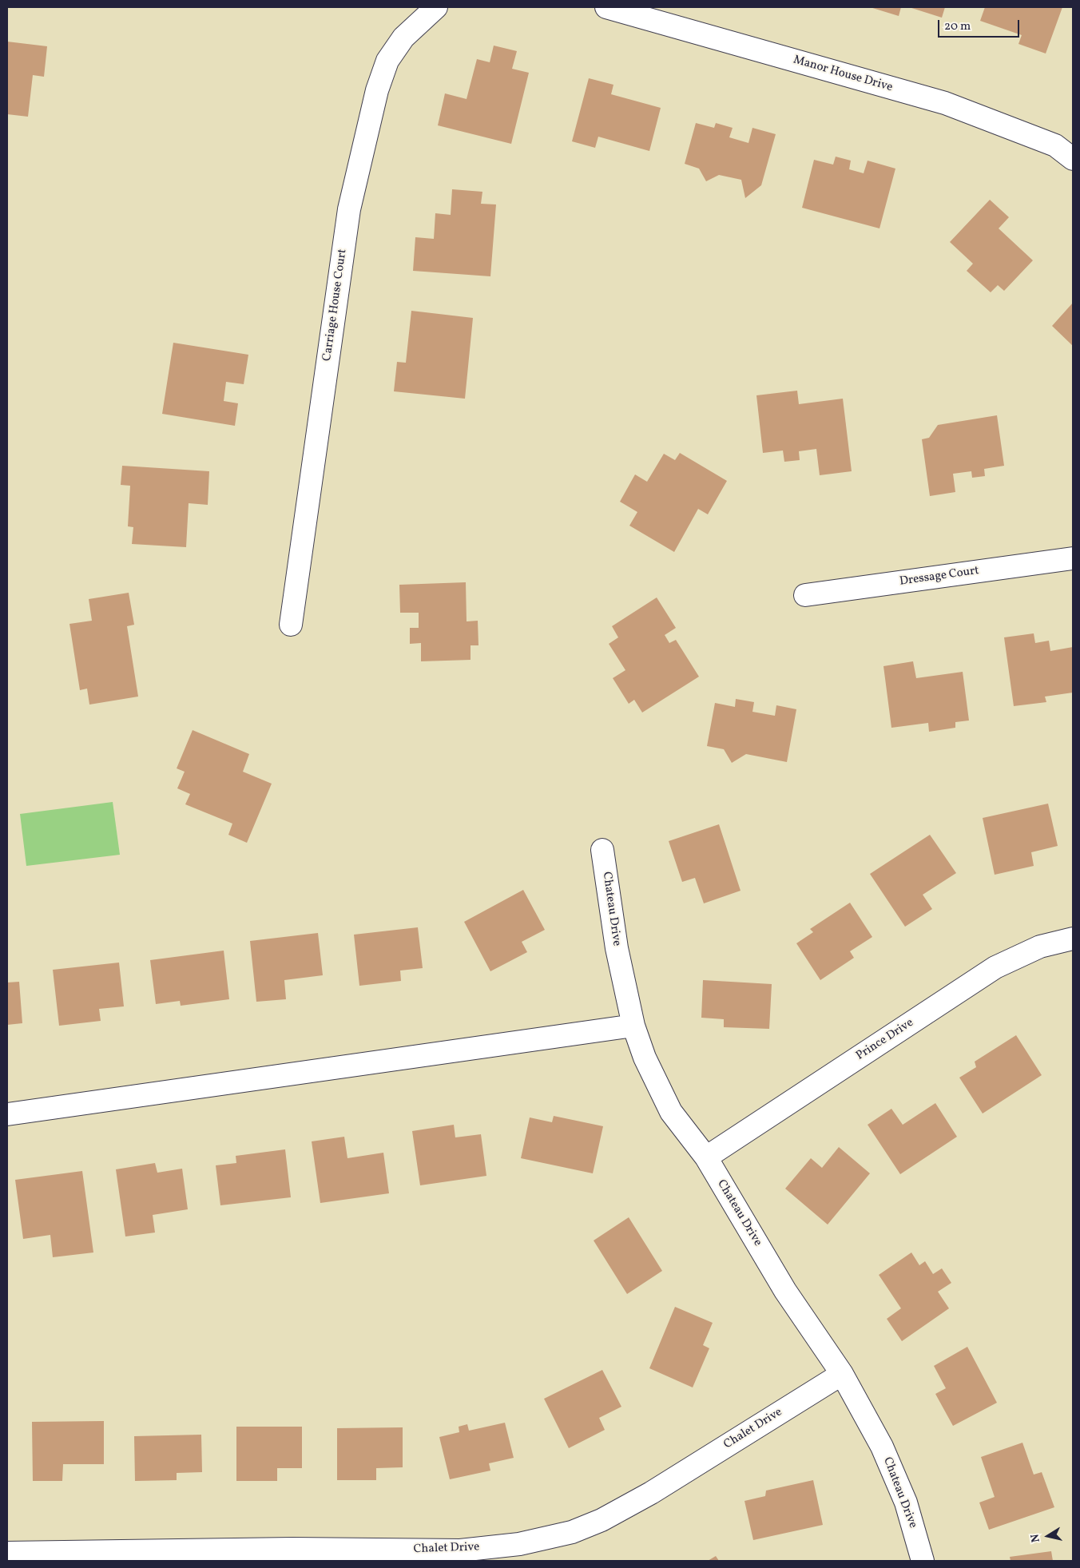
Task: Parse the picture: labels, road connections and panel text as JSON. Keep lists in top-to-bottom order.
{
  "streets": {
    "street": [
      "Manor House Drive",
      "Carriage House Court",
      "Dressage Court",
      "Chateau Drive",
      "Prince Drive",
      "Chalet Drive"
    ]
  },
  "crossings": [
    ["Chateau Drive", "Prince Drive"],
    ["Chateau Drive", "Chalet Drive"]
  ],
  "scale_bar": "20 m",
  "north": "left"
}
